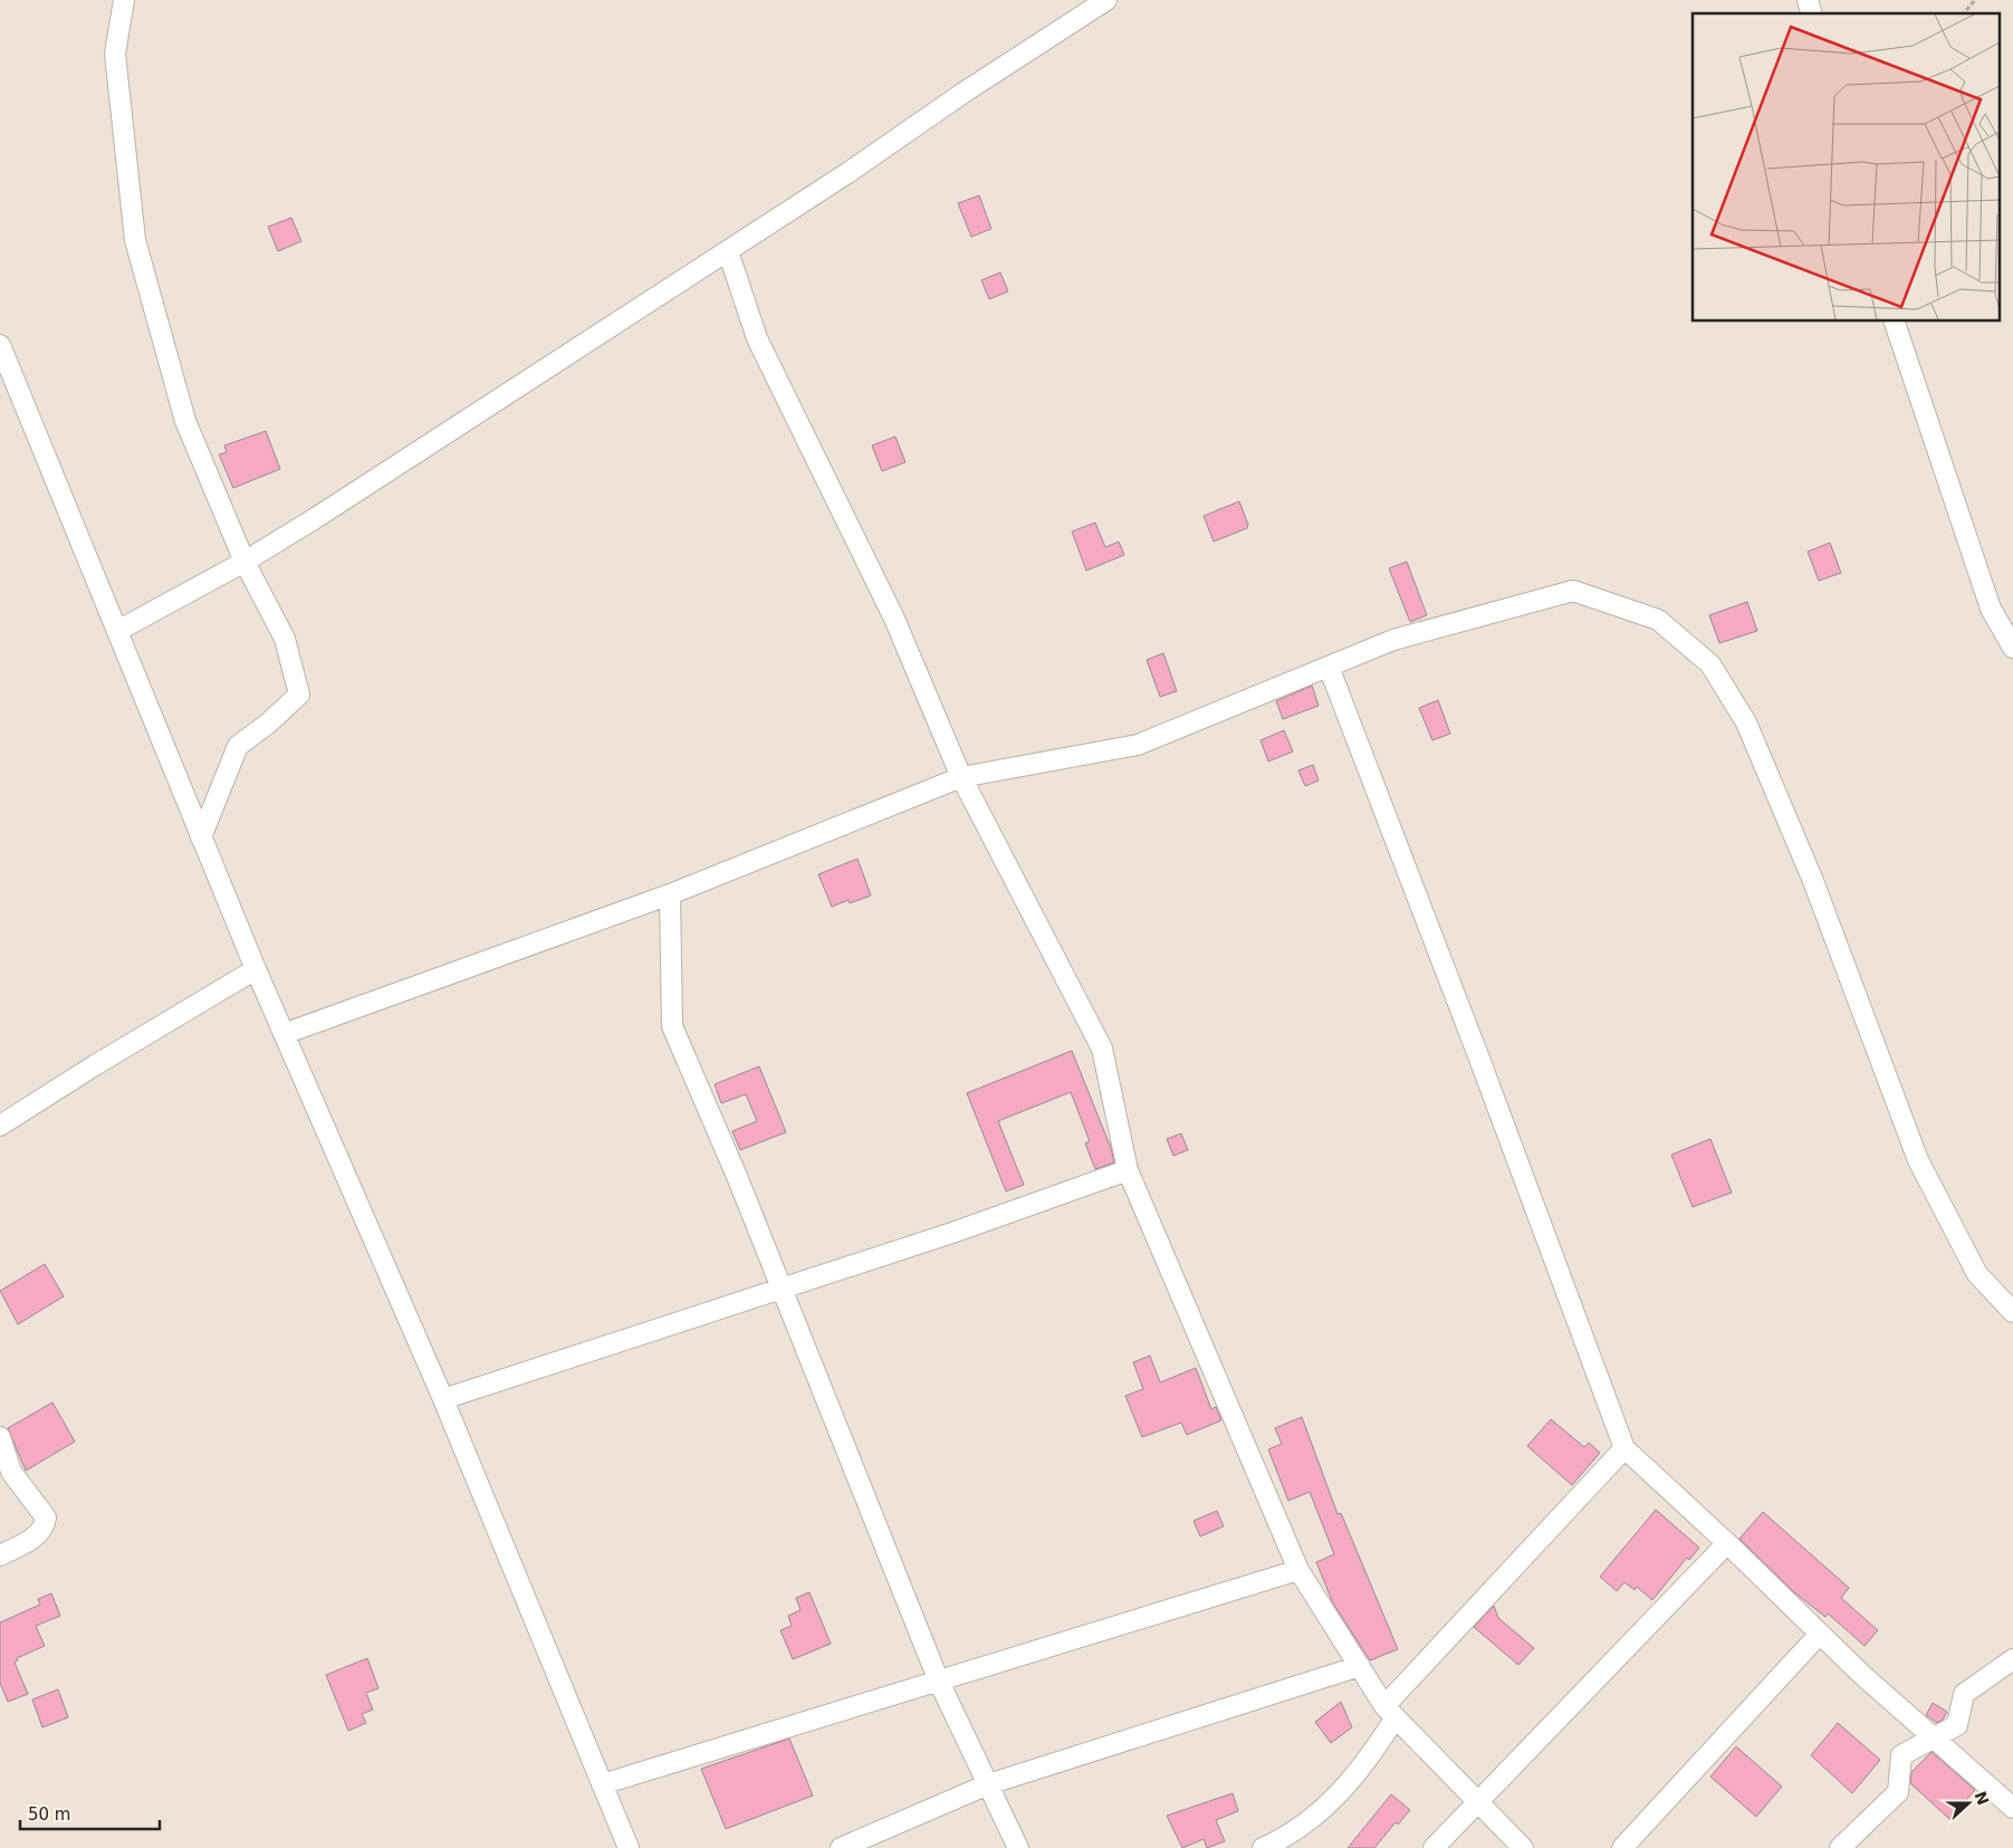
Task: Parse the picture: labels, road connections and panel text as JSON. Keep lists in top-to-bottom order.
{
  "scale_bar": "50 m",
  "north": "right"
}
